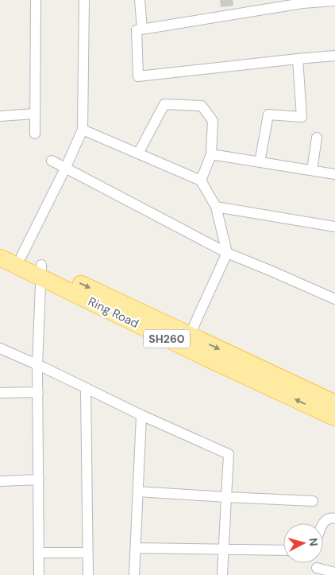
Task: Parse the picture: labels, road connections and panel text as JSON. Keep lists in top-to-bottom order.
{
  "streets": {
    "highway": ["Ring Road", "SH260"]
  },
  "north": "right"
}
